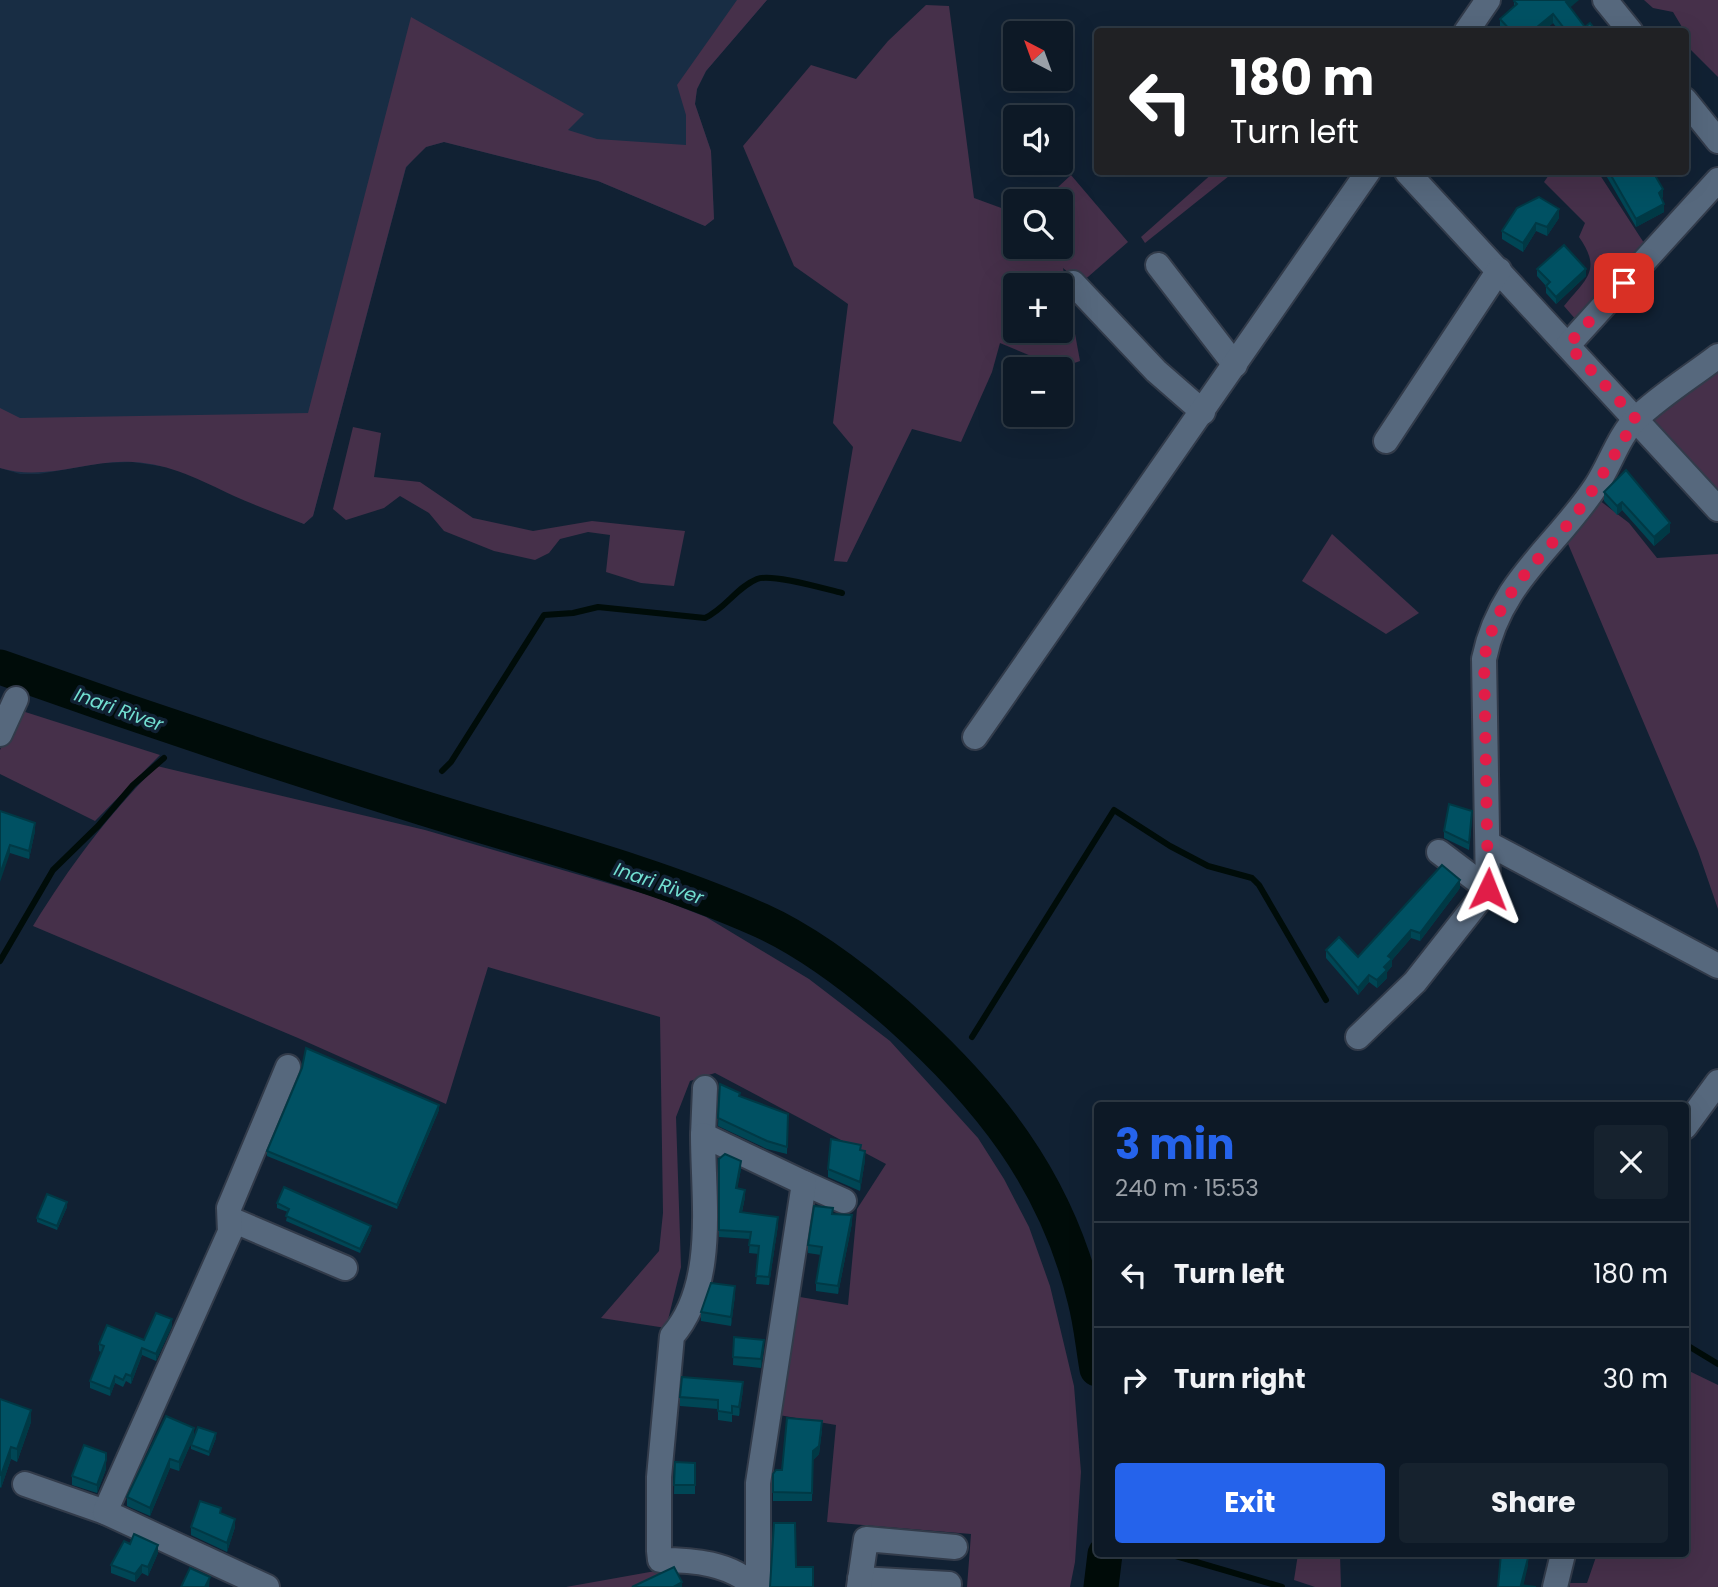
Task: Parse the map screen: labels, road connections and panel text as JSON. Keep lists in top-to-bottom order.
{
  "water": ["Inari River"],
  "north": "top left",
  "page": {
    "map_buttons": ["+", "−"],
    "turn": ["180 m", "Turn left"],
    "heading": ["3 min", "240 m · 15:53"],
    "list": [
      {
        "name": "Turn left",
        "value": "180 m"
      },
      {
        "name": "Turn right",
        "value": "30 m"
      }
    ],
    "buttons": ["Exit", "Share"]
  }
}
